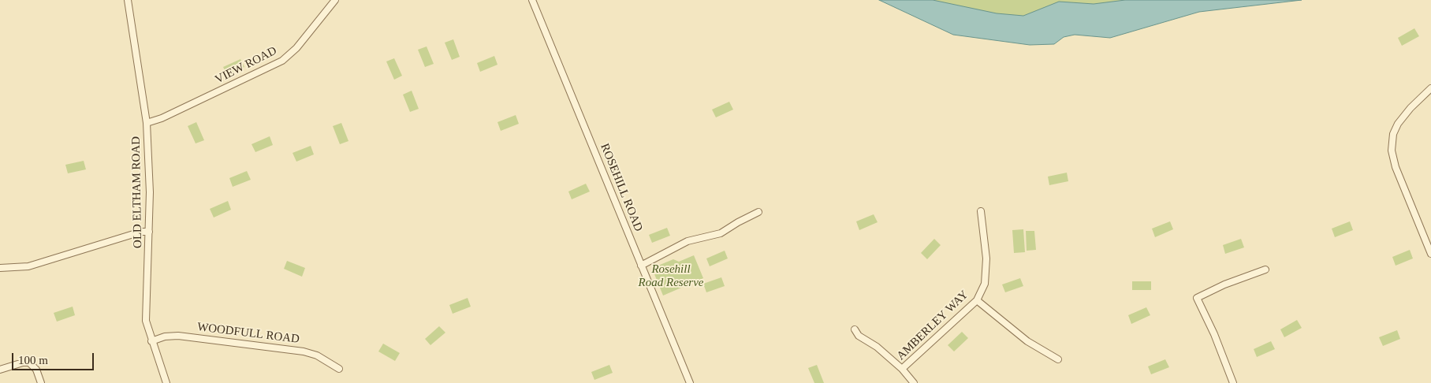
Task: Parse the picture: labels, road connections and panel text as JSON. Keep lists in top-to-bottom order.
{
  "streets": {
    "street": [
      "VIEW ROAD",
      "ROSEHILL ROAD",
      "OLD ELTHAM ROAD",
      "AMBERLEY WAY",
      "WOODFULL ROAD"
    ]
  },
  "crossings": [
    ["VIEW ROAD", "OLD ELTHAM ROAD"],
    ["OLD ELTHAM ROAD", "WOODFULL ROAD"]
  ],
  "parks": ["Rosehill Road Reserve"],
  "scale_bar": "100 m"
}
